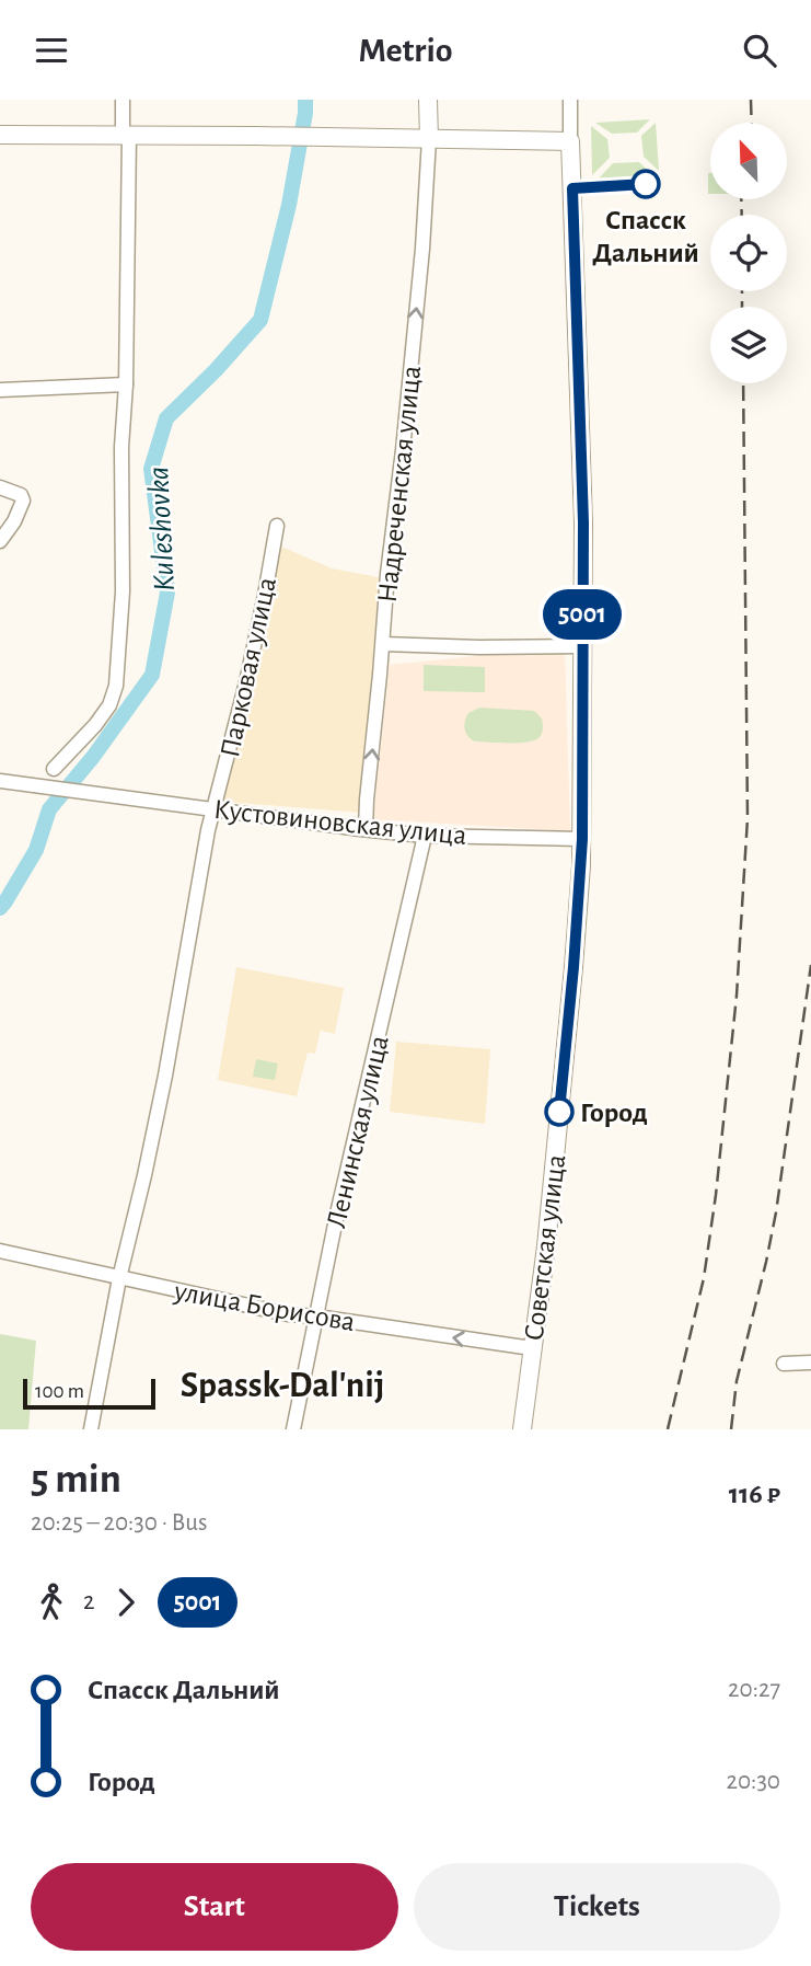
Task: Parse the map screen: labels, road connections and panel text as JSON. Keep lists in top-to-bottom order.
{
  "streets": {
    "main road": ["Советская улица"],
    "street": [
      "Надреченская улица",
      "Парковая улица",
      "Кустовиновская улица",
      "Ленинская улица",
      "улица Борисова"
    ]
  },
  "crossings": [
    ["Надреченская улица", "Кустовиновская улица"],
    ["Парковая улица", "Кустовиновская улица"],
    ["Парковая улица", "улица Борисова"],
    ["Кустовиновская улица", "Ленинская улица"],
    ["Кустовиновская улица", "Советская улица"],
    ["Ленинская улица", "улица Борисова"],
    ["Советская улица", "улица Борисова"]
  ],
  "one_way": ["Надреченская улица", "улица Борисова"],
  "districts": ["Spassk-Dal'nij"],
  "water": ["Kuleshovka"],
  "places": ["Спасск Дальний", "Город"],
  "lines": ["bus line 5001"],
  "scale_bar": "100 m",
  "north": "top left",
  "page": {
    "header": "Metrio",
    "on_map": "5001",
    "scale": "100 m",
    "heading": ["5 min", "20:25 – 20:30 · Bus", "116 ₽"],
    "legs": ["2", "5001"],
    "list": [
      {
        "name": "Спасск Дальний",
        "value": "20:27"
      },
      {
        "name": "Город",
        "value": "20:30"
      }
    ],
    "buttons": ["Start", "Tickets"]
  }
}
